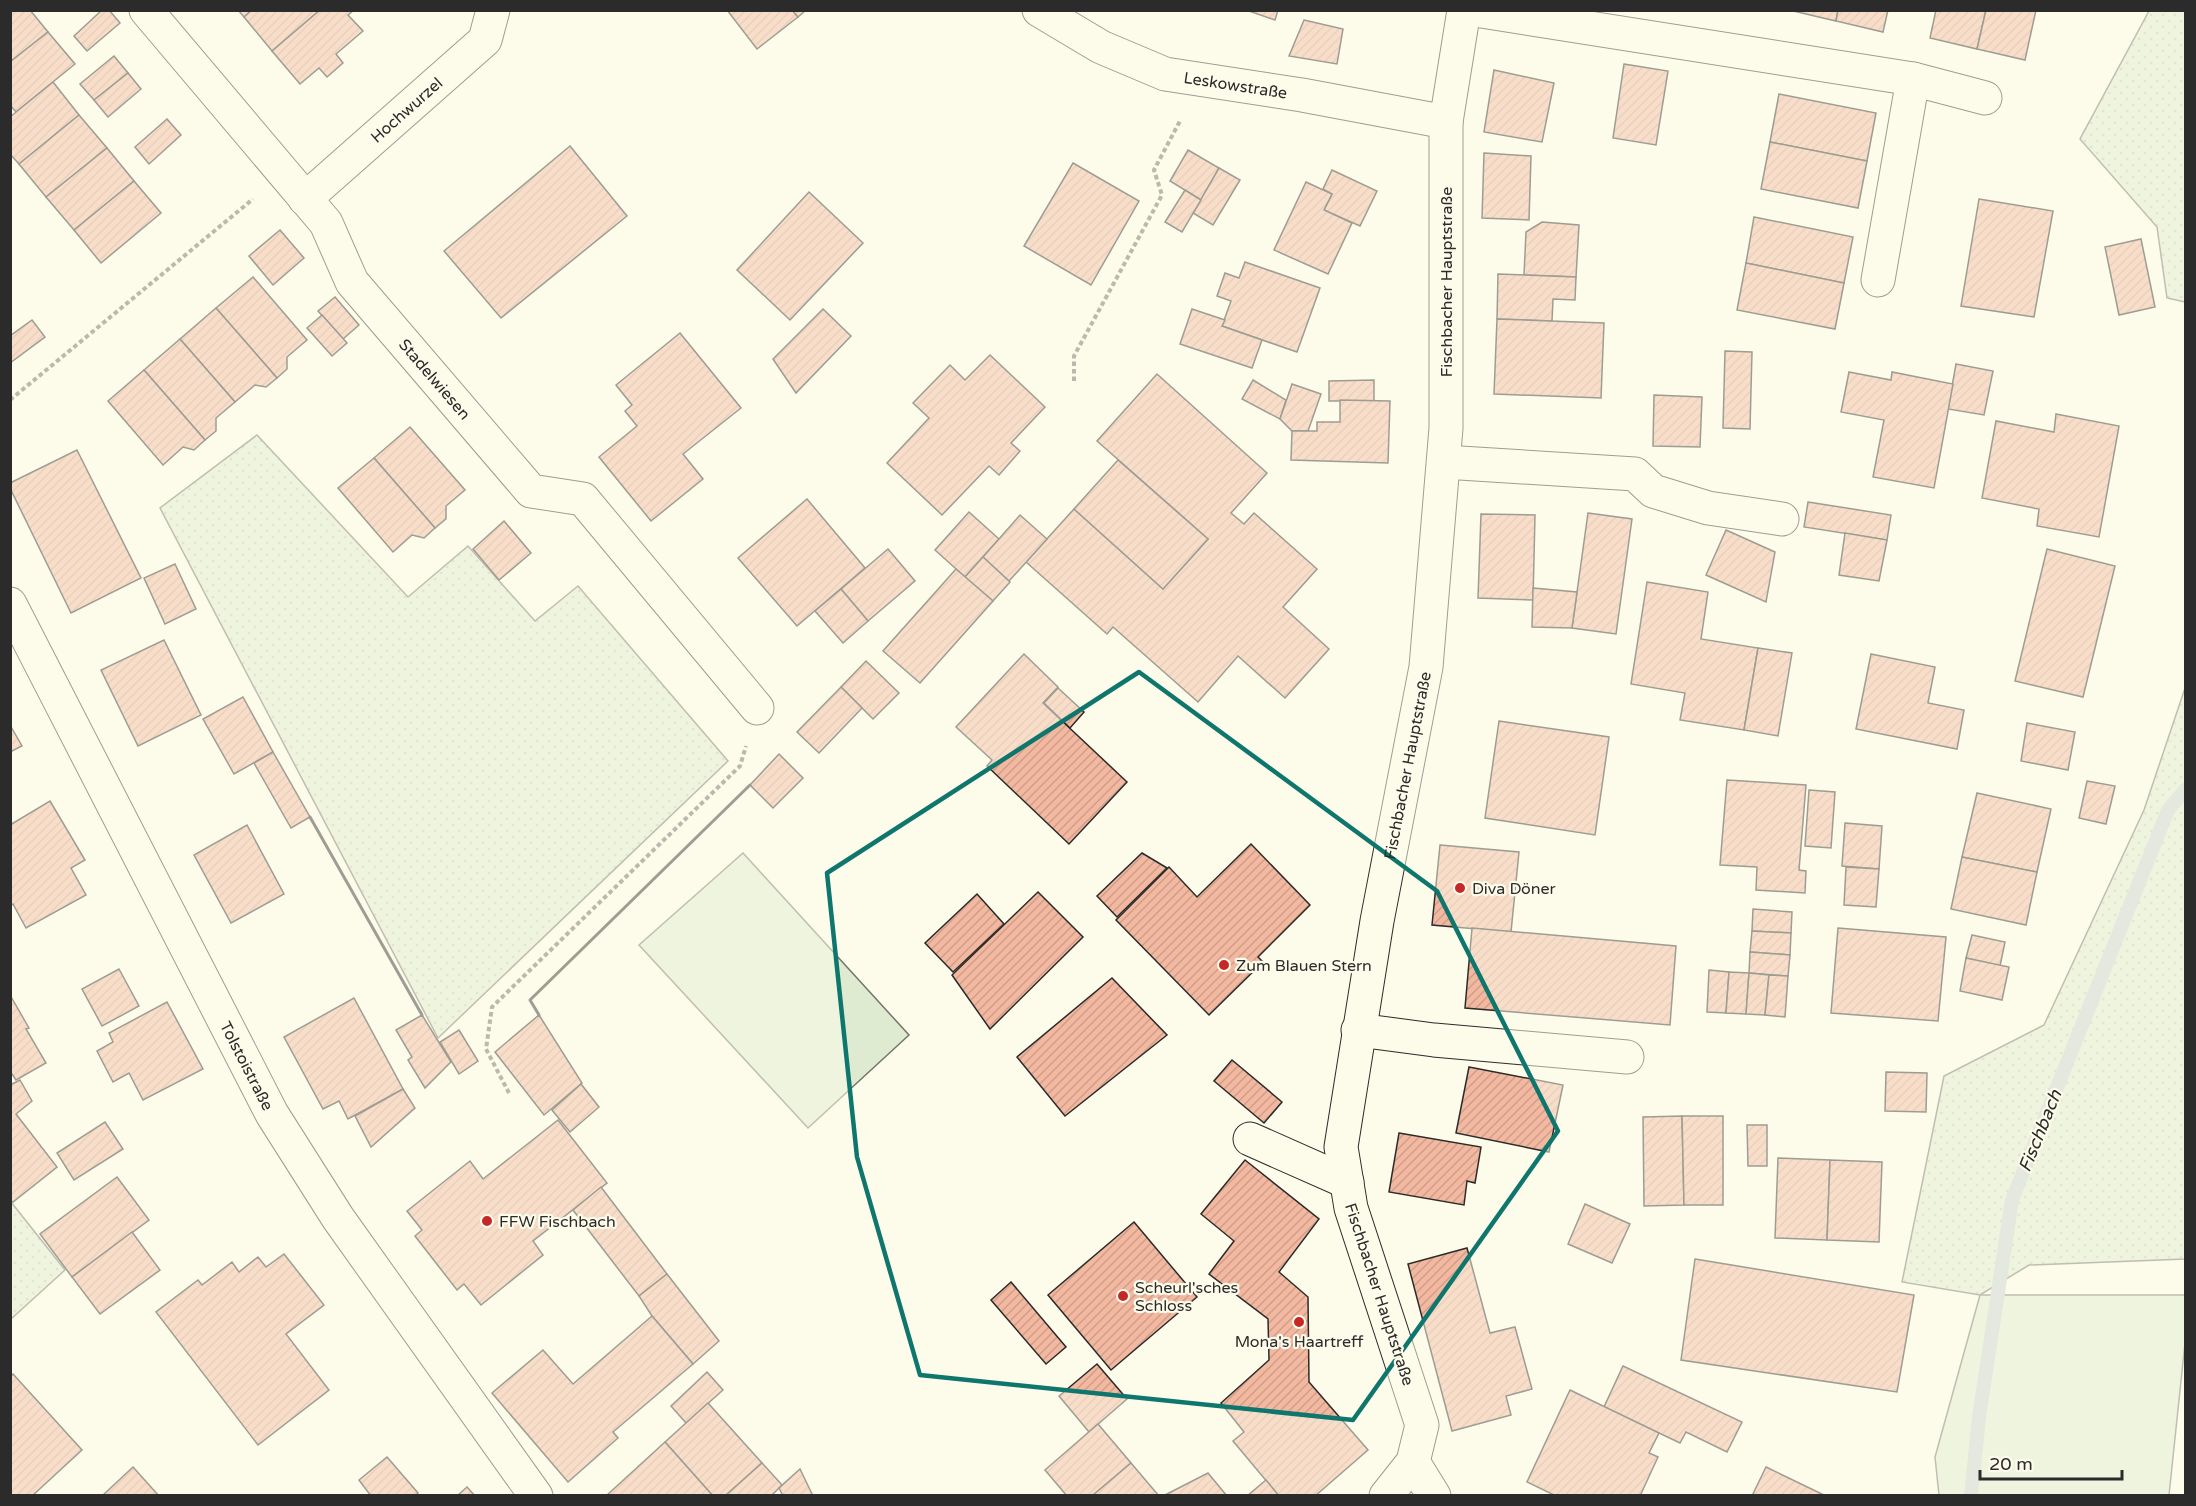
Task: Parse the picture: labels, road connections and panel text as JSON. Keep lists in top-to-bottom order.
{
  "streets": {
    "street": [
      "Leskowstraße",
      "Hochwurzel",
      "Fischbacher Hauptstraße",
      "Stadelwiesen",
      "Tolstoistraße"
    ]
  },
  "crossings": [
    ["Leskowstraße", "Fischbacher Hauptstraße"],
    ["Hochwurzel", "Stadelwiesen"]
  ],
  "water": ["Fischbach"],
  "places": [
    "Diva Döner",
    "Zum Blauen Stern",
    "FFW Fischbach",
    "Scheurl'sches Schloss",
    "Mona's Haartreff"
  ],
  "scale_bar": "20 m"
}
